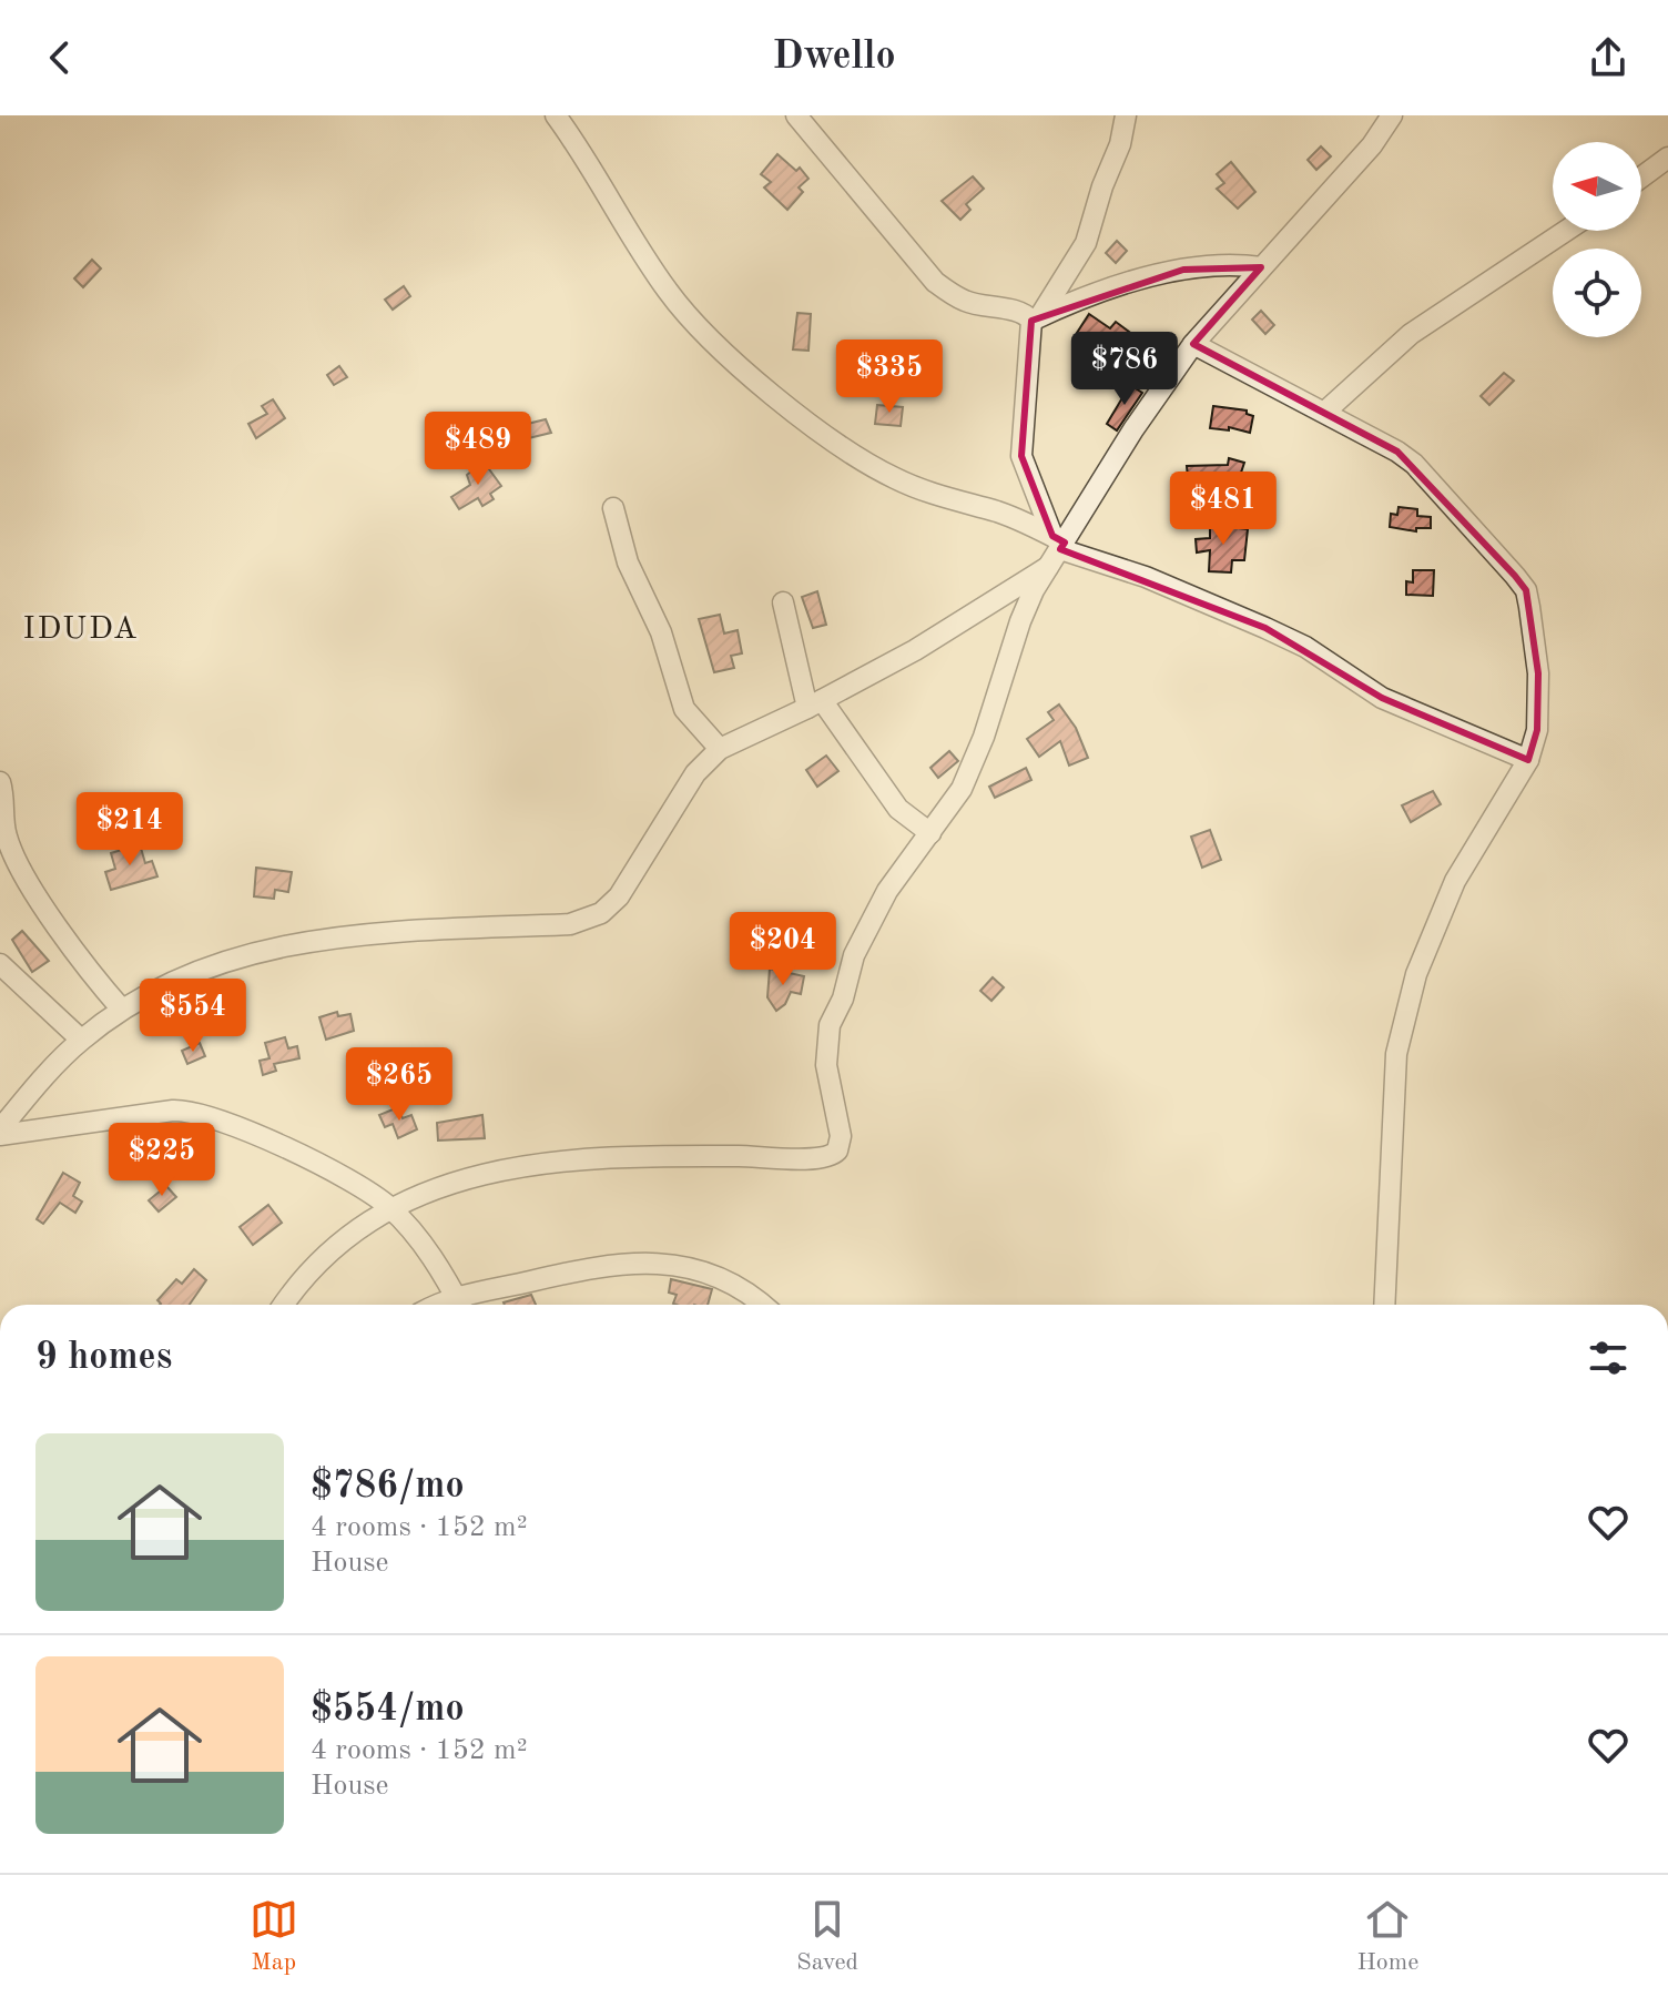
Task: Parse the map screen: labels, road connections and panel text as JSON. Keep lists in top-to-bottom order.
{
  "districts": ["IDUDA"],
  "north": "left",
  "page": {
    "header": "Dwello",
    "price": [
      "$786",
      "$335",
      "$489",
      "$481",
      "$214",
      "$204",
      "$554",
      "$265",
      "$225"
    ],
    "heading": "9 homes",
    "list": [
      {
        "name": "$786/mo",
        "note": "4 rooms · 152 m² · House"
      },
      {
        "name": "$554/mo",
        "note": "4 rooms · 152 m² · House"
      }
    ],
    "tabs": ["Map", "Saved", "Home"]
  }
}
